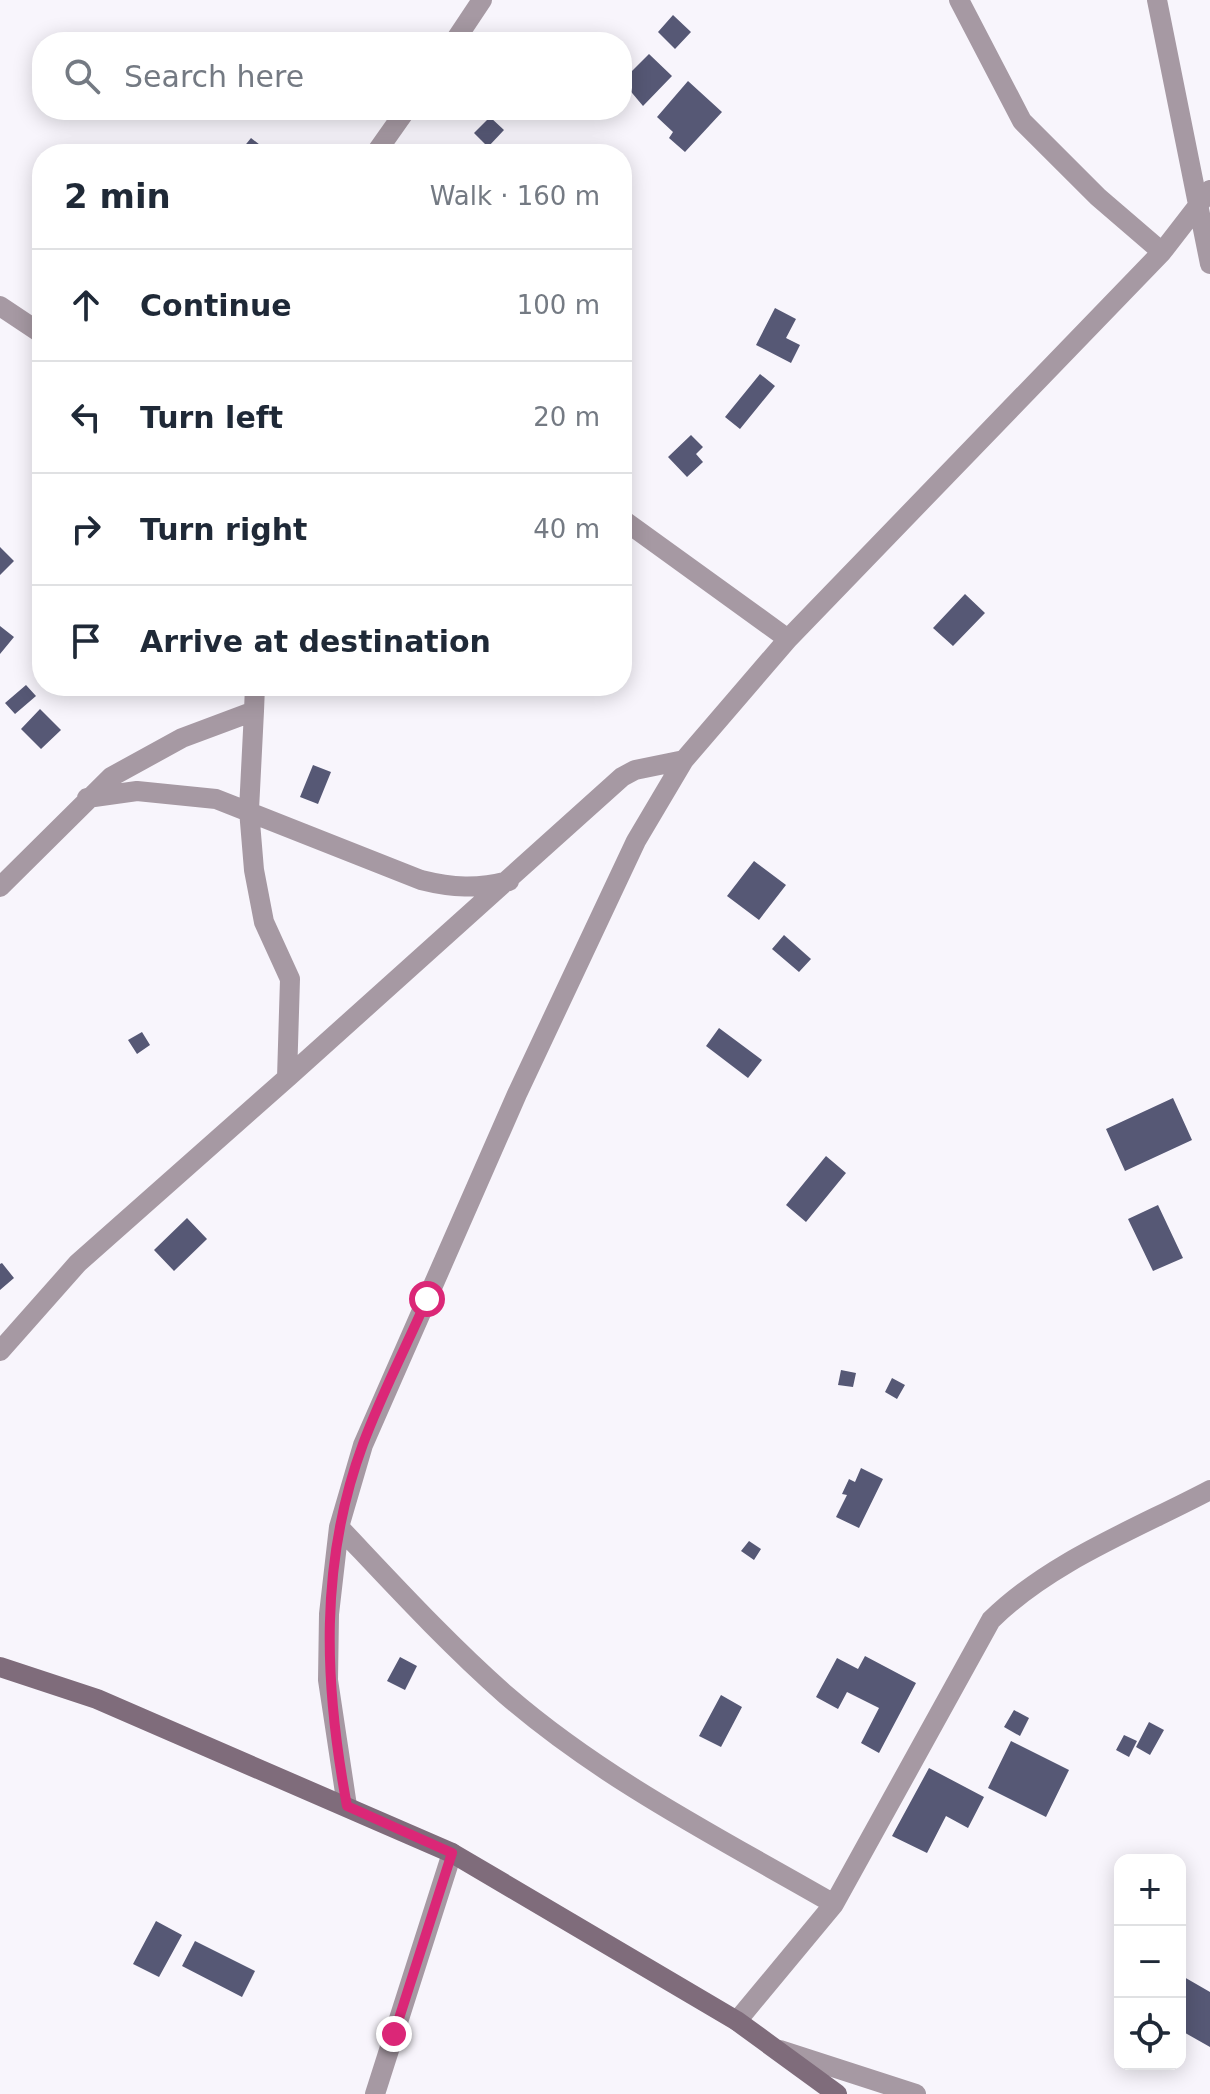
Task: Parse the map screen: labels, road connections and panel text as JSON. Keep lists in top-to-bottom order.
{
  "page": {
    "search": "Search here",
    "heading": ["2 min", "Walk · 160 m"],
    "list": [
      ["Continue", "100 m"],
      ["Turn left", "20 m"],
      ["Turn right", "40 m"],
      "Arrive at destination"
    ],
    "map_buttons": ["+", "−"]
  }
}
